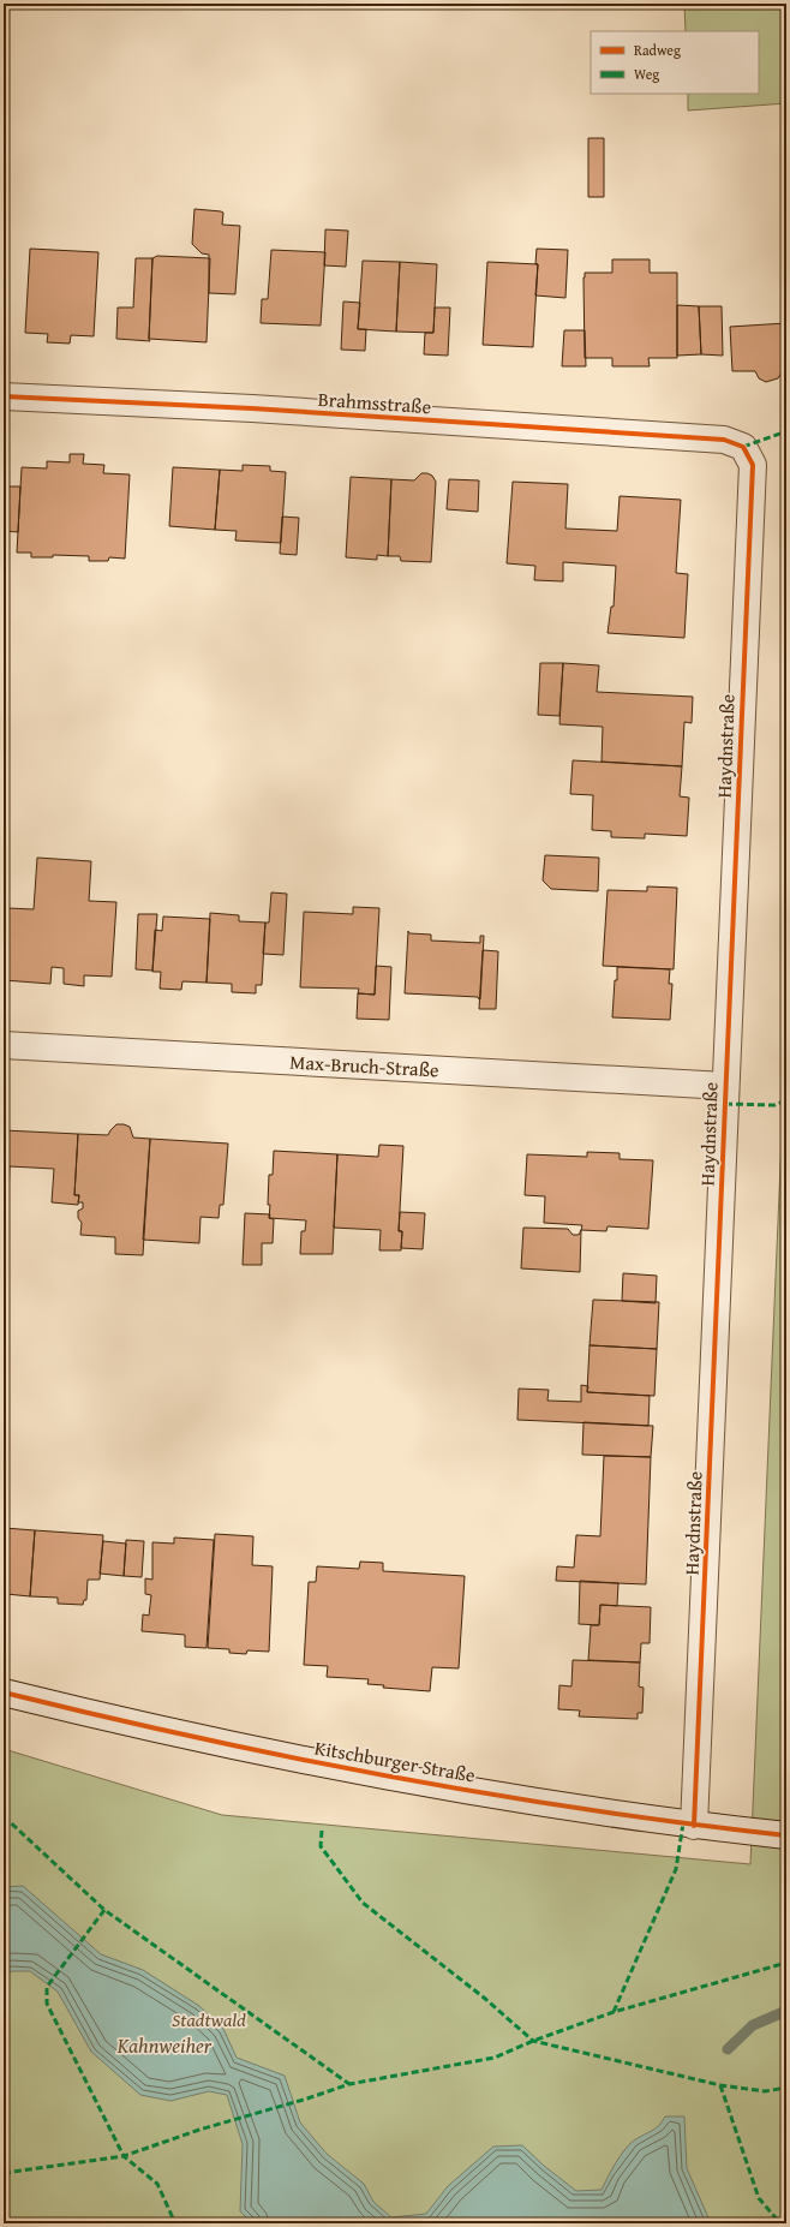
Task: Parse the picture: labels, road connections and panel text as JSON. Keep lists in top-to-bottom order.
{
  "streets": {
    "street": [
      "Brahmsstraße",
      "Haydnstraße",
      "Max-Bruch-Straße",
      "Kitschburger Straße"
    ]
  },
  "crossings": [
    ["Brahmsstraße", "Haydnstraße"],
    ["Haydnstraße", "Max-Bruch-Straße"],
    ["Haydnstraße", "Kitschburger Straße"]
  ],
  "water": ["Kahnweiher"],
  "parks": ["Stadtwald"],
  "legend": ["Radweg", "Weg"]
}
